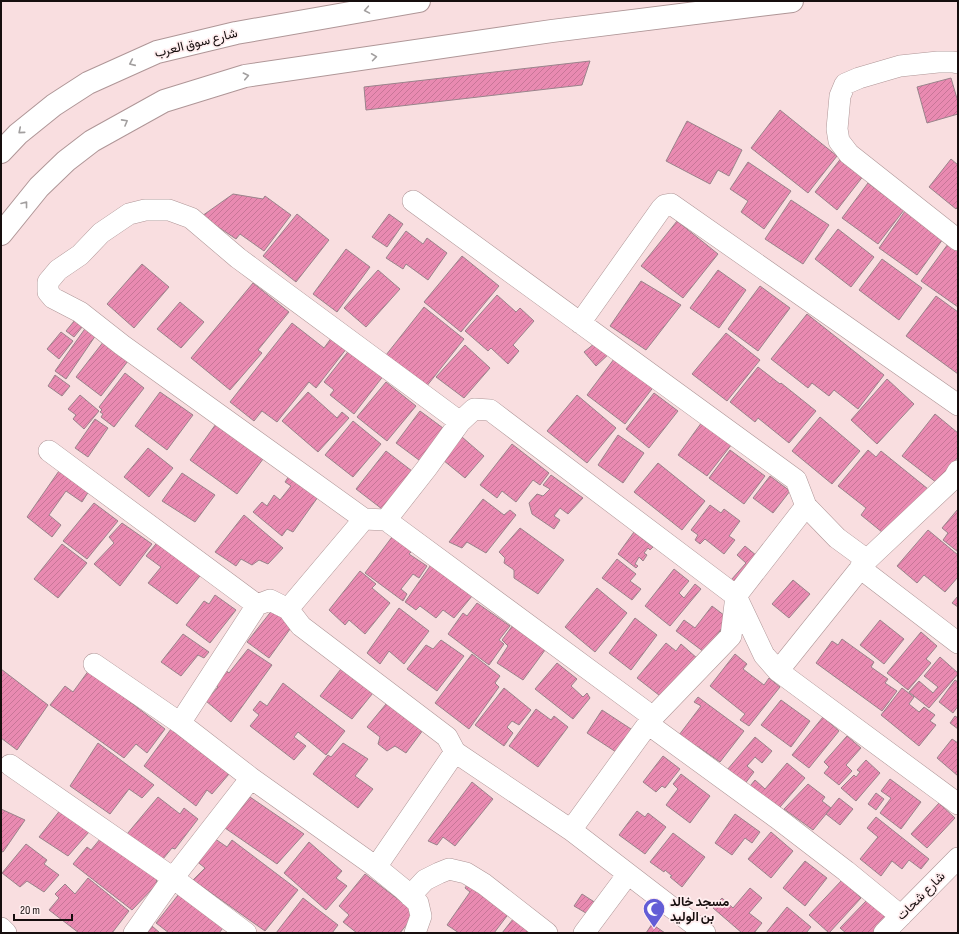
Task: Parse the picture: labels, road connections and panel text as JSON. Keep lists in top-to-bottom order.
{
  "streets": {
    "main road": ["شارع سوق العرب"],
    "street": ["شارع شحات"]
  },
  "places": {
    "mosque": ["مسجد خالد بن الوليد"]
  },
  "scale_bar": "20 m"
}
